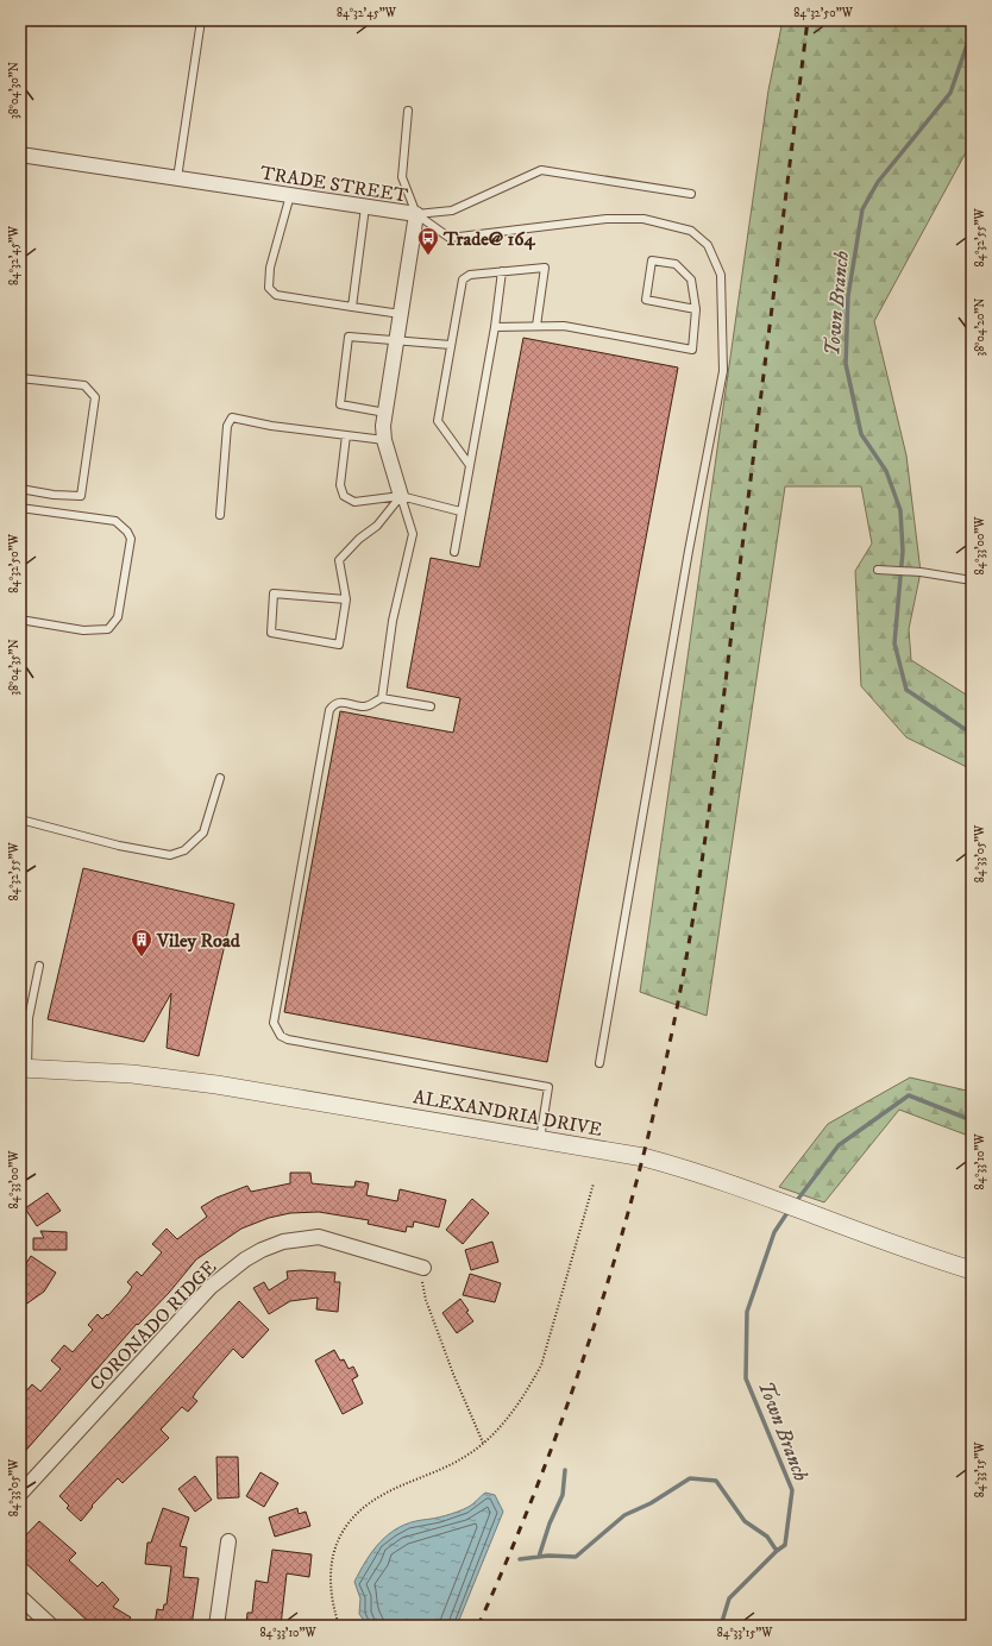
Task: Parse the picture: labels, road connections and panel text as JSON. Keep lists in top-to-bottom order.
{
  "streets": {
    "street": ["TRADE STREET", "ALEXANDRIA DRIVE", "CORONADO RIDGE"]
  },
  "water": ["Town Branch"],
  "places": {
    "bus stop": ["Trade@ 164"],
    "building": ["Viley Road"]
  },
  "coordinates": [
    "84°32'45\"W",
    "84°32'50\"W",
    "38°04'30\"N",
    "84°32'55\"W",
    "38°04'20\"N",
    "84°33'00\"W",
    "38°04'35\"N",
    "84°33'05\"W",
    "84°33'10\"W",
    "84°33'15\"W"
  ]
}
